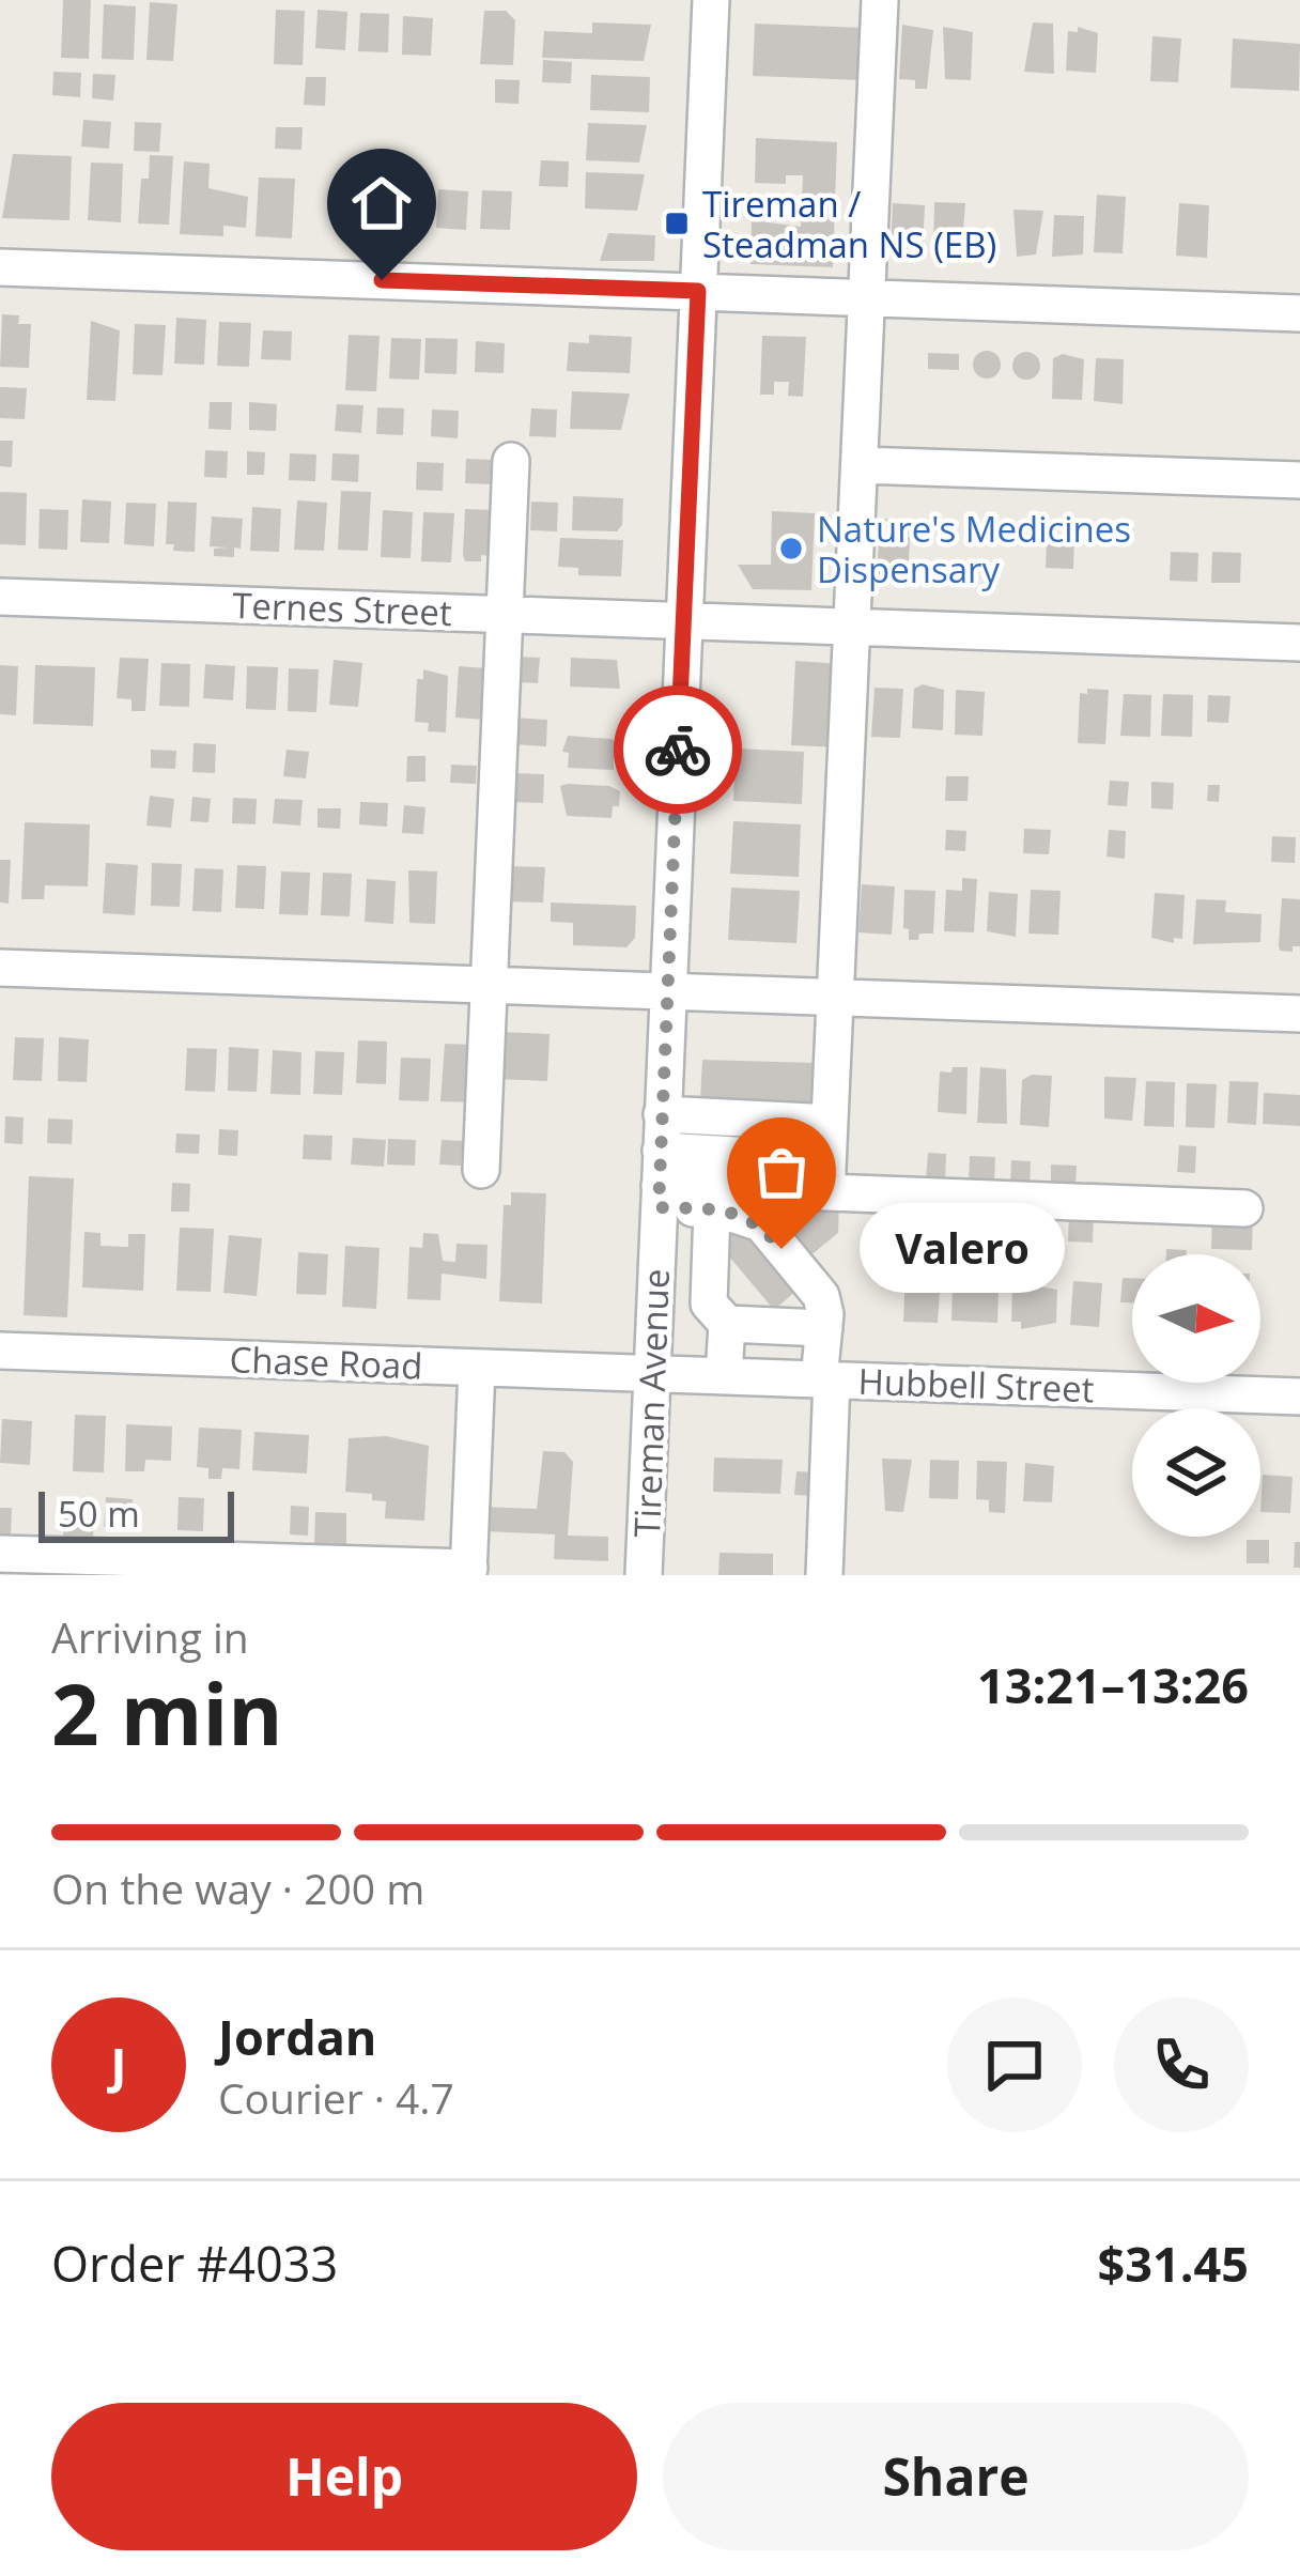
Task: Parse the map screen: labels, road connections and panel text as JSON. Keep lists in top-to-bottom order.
{
  "streets": {
    "street": [
      "Ternes Street",
      "Chase Road",
      "Hubbell Street",
      "Tireman Avenue"
    ]
  },
  "crossings": [
    ["Ternes Street", "Tireman Avenue"],
    ["Chase Road", "Hubbell Street"],
    ["Chase Road", "Tireman Avenue"],
    ["Hubbell Street", "Tireman Avenue"]
  ],
  "places": {
    "transit": ["Tireman / Steadman NS (EB)"],
    "other": ["Nature's Medicines Dispensary", "Valero"]
  },
  "scale_bar": "50 m",
  "north": "right",
  "page": {
    "bubble": "Valero",
    "scale": "50 m",
    "heading": ["2 min", "Arriving in", "13:21–13:26"],
    "panel": [
      "Jordan",
      "Courier · 4.7",
      "Order #4033",
      "$31.45"
    ],
    "bar": "On the way · 200 m",
    "round": "J",
    "buttons": ["Help", "Share"]
  }
}
